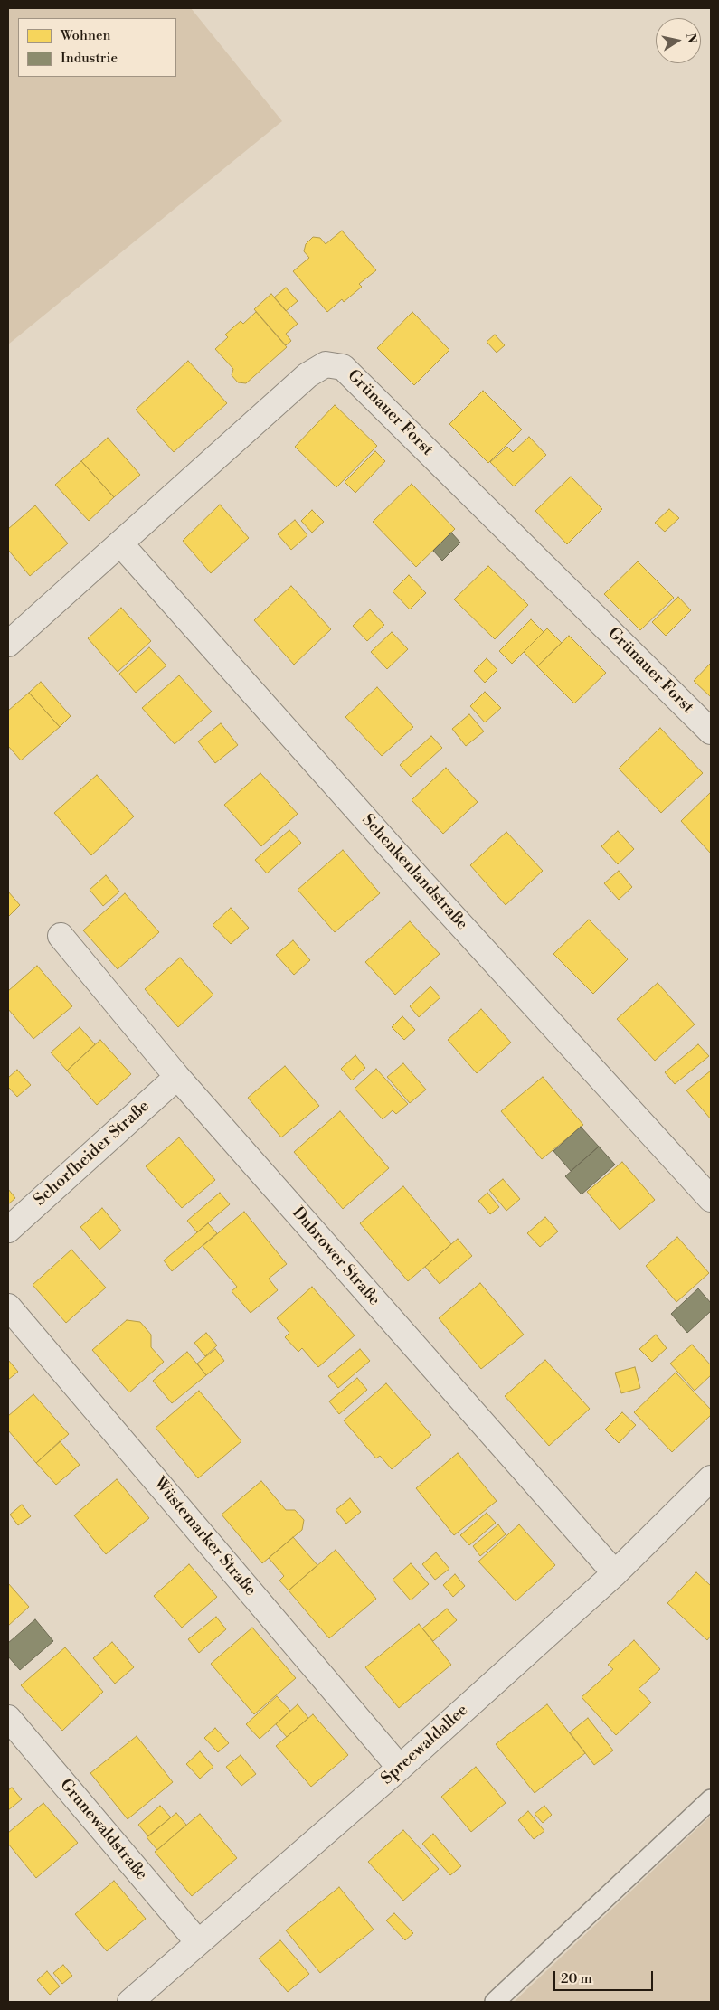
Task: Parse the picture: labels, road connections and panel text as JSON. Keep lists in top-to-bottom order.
{
  "streets": {
    "street": [
      "Grünauer Forst",
      "Schenkenlandstraße",
      "Schorfheider Straße",
      "Dubrower Straße",
      "Wüstemarker Straße",
      "Spreewaldallee",
      "Grunewaldstraße"
    ]
  },
  "crossings": [
    ["Grünauer Forst", "Schenkenlandstraße"],
    ["Schorfheider Straße", "Dubrower Straße"],
    ["Dubrower Straße", "Spreewaldallee"],
    ["Wüstemarker Straße", "Spreewaldallee"],
    ["Spreewaldallee", "Grunewaldstraße"]
  ],
  "legend": ["Wohnen", "Industrie"],
  "scale_bar": "20 m",
  "north": "right"
}
